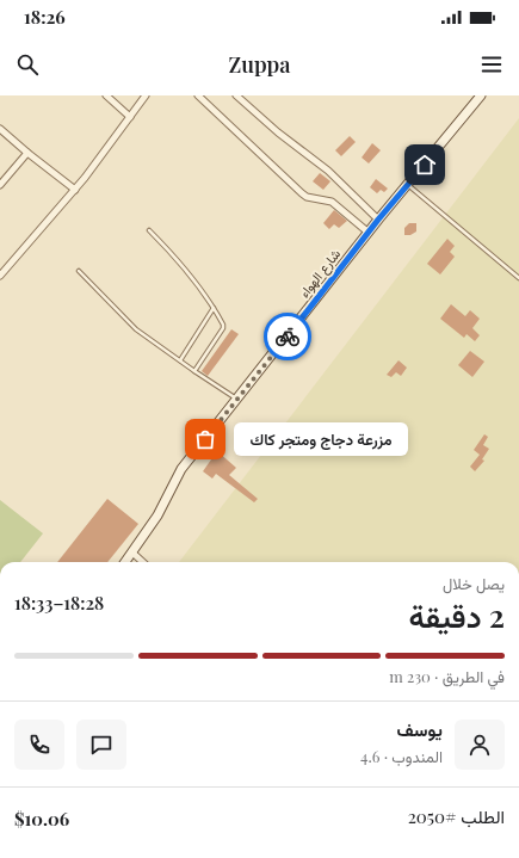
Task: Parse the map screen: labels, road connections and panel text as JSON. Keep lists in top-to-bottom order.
{
  "streets": {
    "street": ["شارع الهواء"]
  },
  "places": ["مزرعة دجاج ومتجر كاك"],
  "page": {
    "status": "18:26",
    "header": "Zuppa",
    "bubble": "مزرعة دجاج ومتجر كاك",
    "heading": ["2 دقيقة", "يصل خلال", "18:28–18:33"],
    "panel": [
      "يوسف",
      "المندوب · 4.6",
      "الطلب #2050",
      "$10.06"
    ],
    "bar": "في الطريق · 230 m"
  }
}
